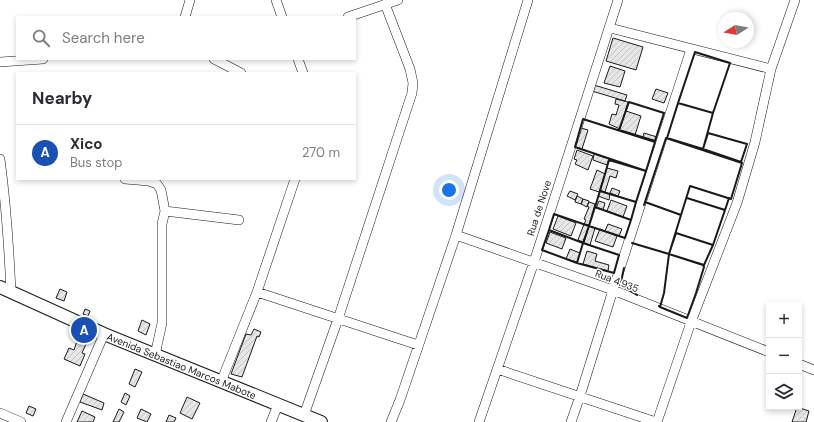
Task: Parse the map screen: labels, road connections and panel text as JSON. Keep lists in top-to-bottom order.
{
  "streets": {
    "main road": ["Avenida Sebastiao Marcos Mabote"],
    "street": ["Rua de Nove", "Rua 4.935"]
  },
  "crossings": [
    ["Rua de Nove", "Rua 4.935"]
  ],
  "north": "left",
  "page": {
    "search": "Search here",
    "heading": "Nearby",
    "list": [
      {
        "mark": "A",
        "name": "Xico",
        "note": "Bus stop",
        "value": "270 m"
      }
    ],
    "map_buttons": ["+", "−"],
    "pins": "A"
  }
}
